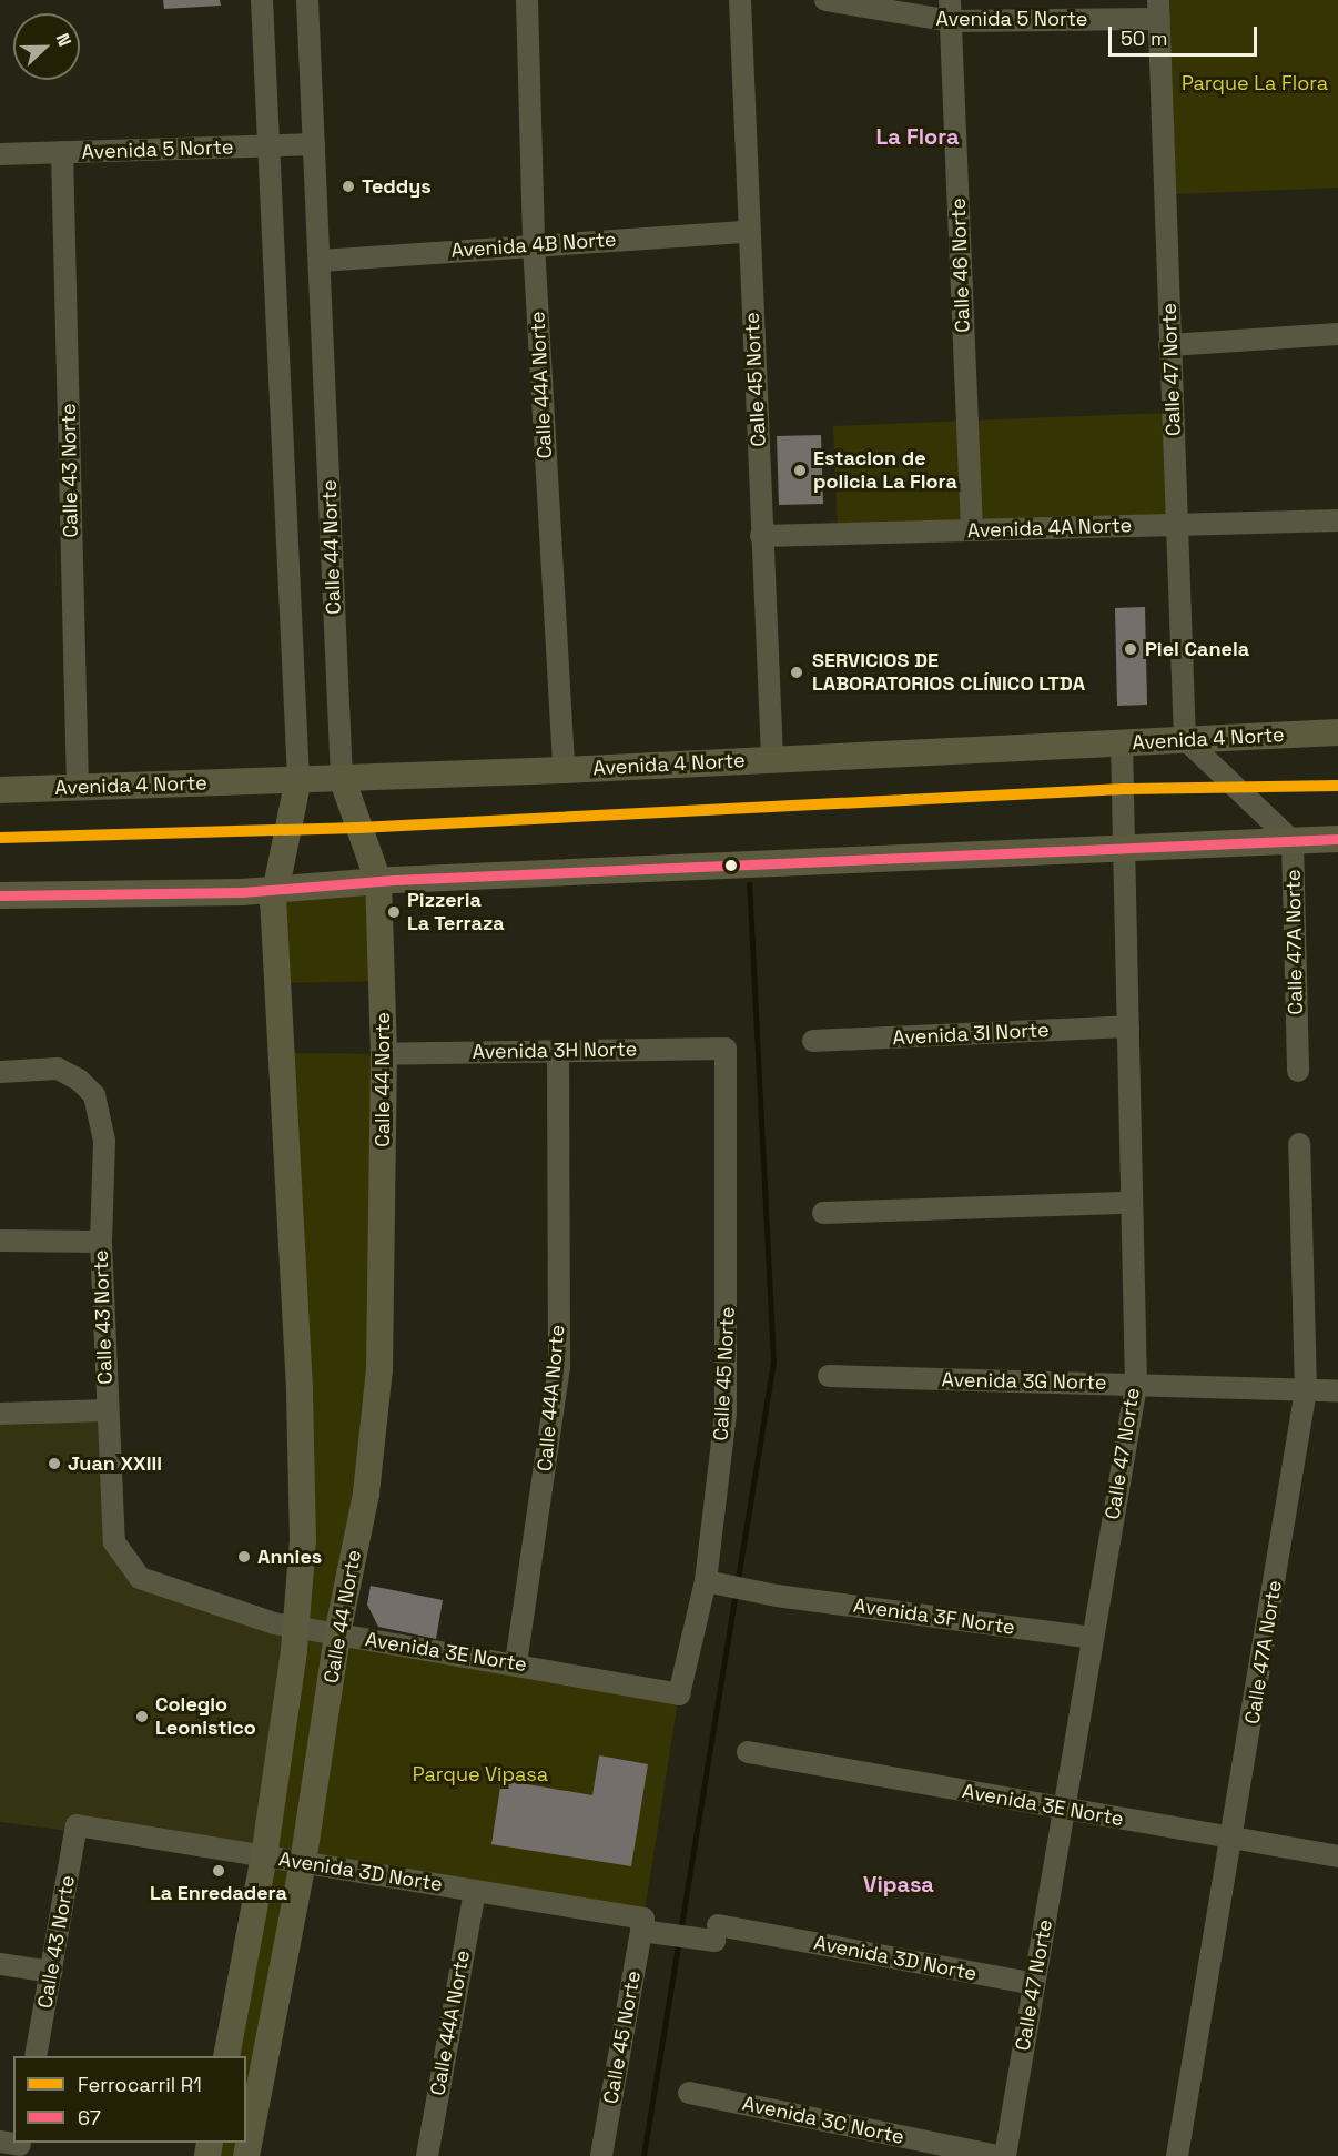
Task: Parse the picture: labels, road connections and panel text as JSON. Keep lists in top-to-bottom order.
{
  "streets": {
    "main road": ["Calle 44 Norte", "Avenida 4 Norte"],
    "street": [
      "Avenida 5 Norte",
      "Avenida 4B Norte",
      "Calle 46 Norte",
      "Calle 47 Norte",
      "Calle 45 Norte",
      "Calle 44A Norte",
      "Calle 43 Norte",
      "Avenida 4A Norte",
      "Calle 47A Norte",
      "Avenida 3I Norte",
      "Avenida 3H Norte",
      "Avenida 3G Norte",
      "Avenida 3F Norte",
      "Avenida 3E Norte",
      "Avenida 3D Norte",
      "Avenida 3C Norte"
    ]
  },
  "crossings": [
    ["Avenida 5 Norte", "Calle 46 Norte"],
    ["Avenida 5 Norte", "Calle 47 Norte"],
    ["Avenida 5 Norte", "Calle 43 Norte"],
    ["Avenida 5 Norte", "Calle 44 Norte"],
    ["Avenida 4B Norte", "Calle 45 Norte"],
    ["Avenida 4B Norte", "Calle 44A Norte"],
    ["Avenida 4B Norte", "Calle 44 Norte"],
    ["Calle 46 Norte", "Avenida 4A Norte"],
    ["Calle 47 Norte", "Avenida 4A Norte"],
    ["Calle 47 Norte", "Avenida 4 Norte"],
    ["Calle 47 Norte", "Calle 47A Norte"],
    ["Calle 47 Norte", "Avenida 3I Norte"],
    ["Calle 47 Norte", "Avenida 3G Norte"],
    ["Calle 47 Norte", "Avenida 3F Norte"],
    ["Calle 47 Norte", "Avenida 3E Norte"],
    ["Calle 47 Norte", "Avenida 3D Norte"],
    ["Calle 45 Norte", "Avenida 4A Norte"],
    ["Calle 45 Norte", "Avenida 4 Norte"],
    ["Calle 45 Norte", "Avenida 3H Norte"],
    ["Calle 45 Norte", "Avenida 3F Norte"],
    ["Calle 45 Norte", "Avenida 3E Norte"],
    ["Calle 45 Norte", "Avenida 3D Norte"],
    ["Calle 44A Norte", "Avenida 4 Norte"],
    ["Calle 44A Norte", "Avenida 3H Norte"],
    ["Calle 44A Norte", "Avenida 3E Norte"],
    ["Calle 44A Norte", "Avenida 3D Norte"],
    ["Calle 43 Norte", "Avenida 4 Norte"],
    ["Calle 43 Norte", "Avenida 3E Norte"],
    ["Calle 43 Norte", "Avenida 3D Norte"],
    ["Calle 44 Norte", "Avenida 4 Norte"],
    ["Calle 44 Norte", "Avenida 3H Norte"],
    ["Calle 44 Norte", "Avenida 3E Norte"],
    ["Calle 44 Norte", "Avenida 3D Norte"],
    ["Avenida 4 Norte", "Calle 47A Norte"],
    ["Calle 47A Norte", "Avenida 3G Norte"],
    ["Calle 47A Norte", "Avenida 3E Norte"]
  ],
  "districts": ["La Flora", "Vipasa"],
  "parks": ["Parque La Flora", "Parque Vipasa"],
  "places": [
    "Teddys",
    "Estacion de policia La Flora",
    "Piel Canela",
    "SERVICIOS DE LABORATORIOS CLÍNICO LTDA",
    "Pizzeria La Terraza",
    "Juan XXIII",
    "Annies",
    "Colegio Leonistico",
    "La Enredadera"
  ],
  "lines": ["rail line R1", "transit line 67"],
  "legend": ["Ferrocarril R1", "67"],
  "scale_bar": "50 m",
  "north": "right"
}
